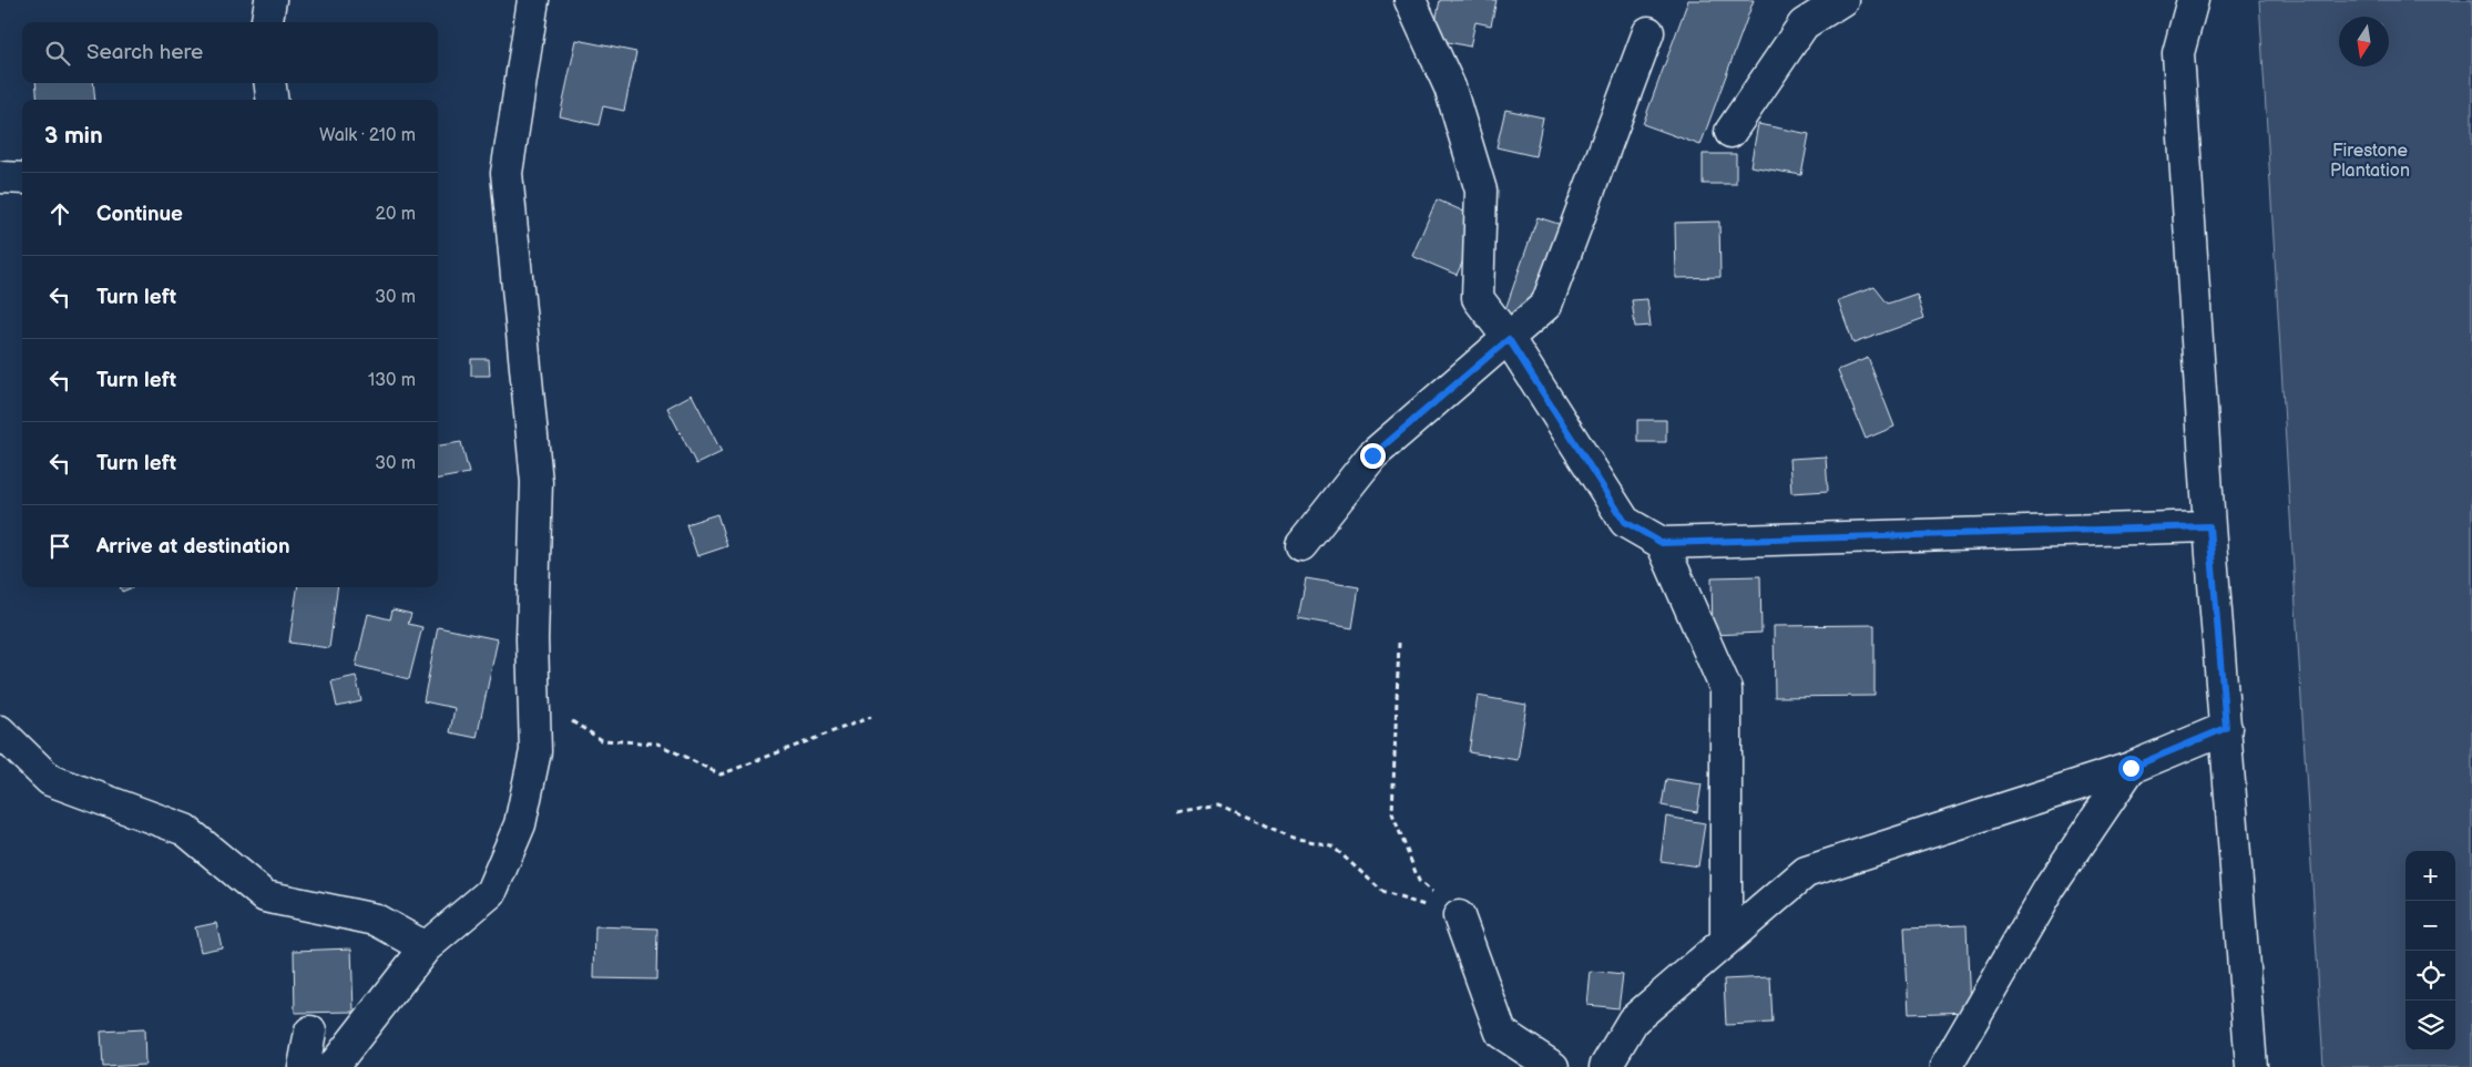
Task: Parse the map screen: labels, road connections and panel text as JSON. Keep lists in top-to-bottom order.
{
  "parks": ["Firestone Plantation"],
  "north": "bottom",
  "page": {
    "search": "Search here",
    "heading": ["3 min", "Walk · 210 m"],
    "list": [
      ["Continue", "20 m"],
      ["Turn left", "30 m"],
      ["Turn left", "130 m"],
      ["Turn left", "30 m"],
      "Arrive at destination"
    ],
    "map_buttons": ["+", "−"]
  }
}
